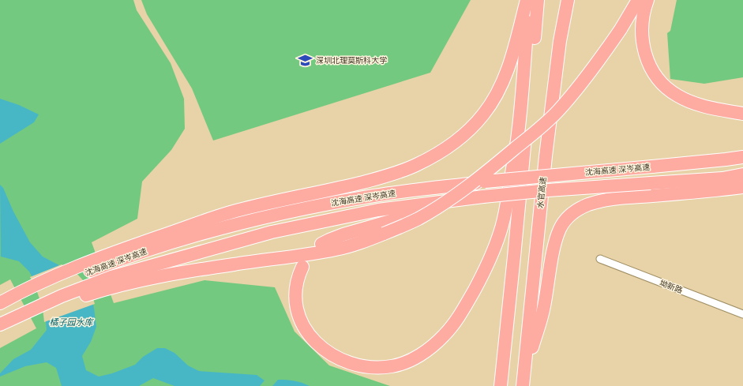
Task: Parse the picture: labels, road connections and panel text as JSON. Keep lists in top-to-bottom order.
{
  "streets": {
    "highway": ["沈海高速 深岑高速", "水官高速"],
    "street": ["坳新路"]
  },
  "water": ["橘子园水库"],
  "places": {
    "school or university": ["深圳北理莫斯科大学"]
  }
}
